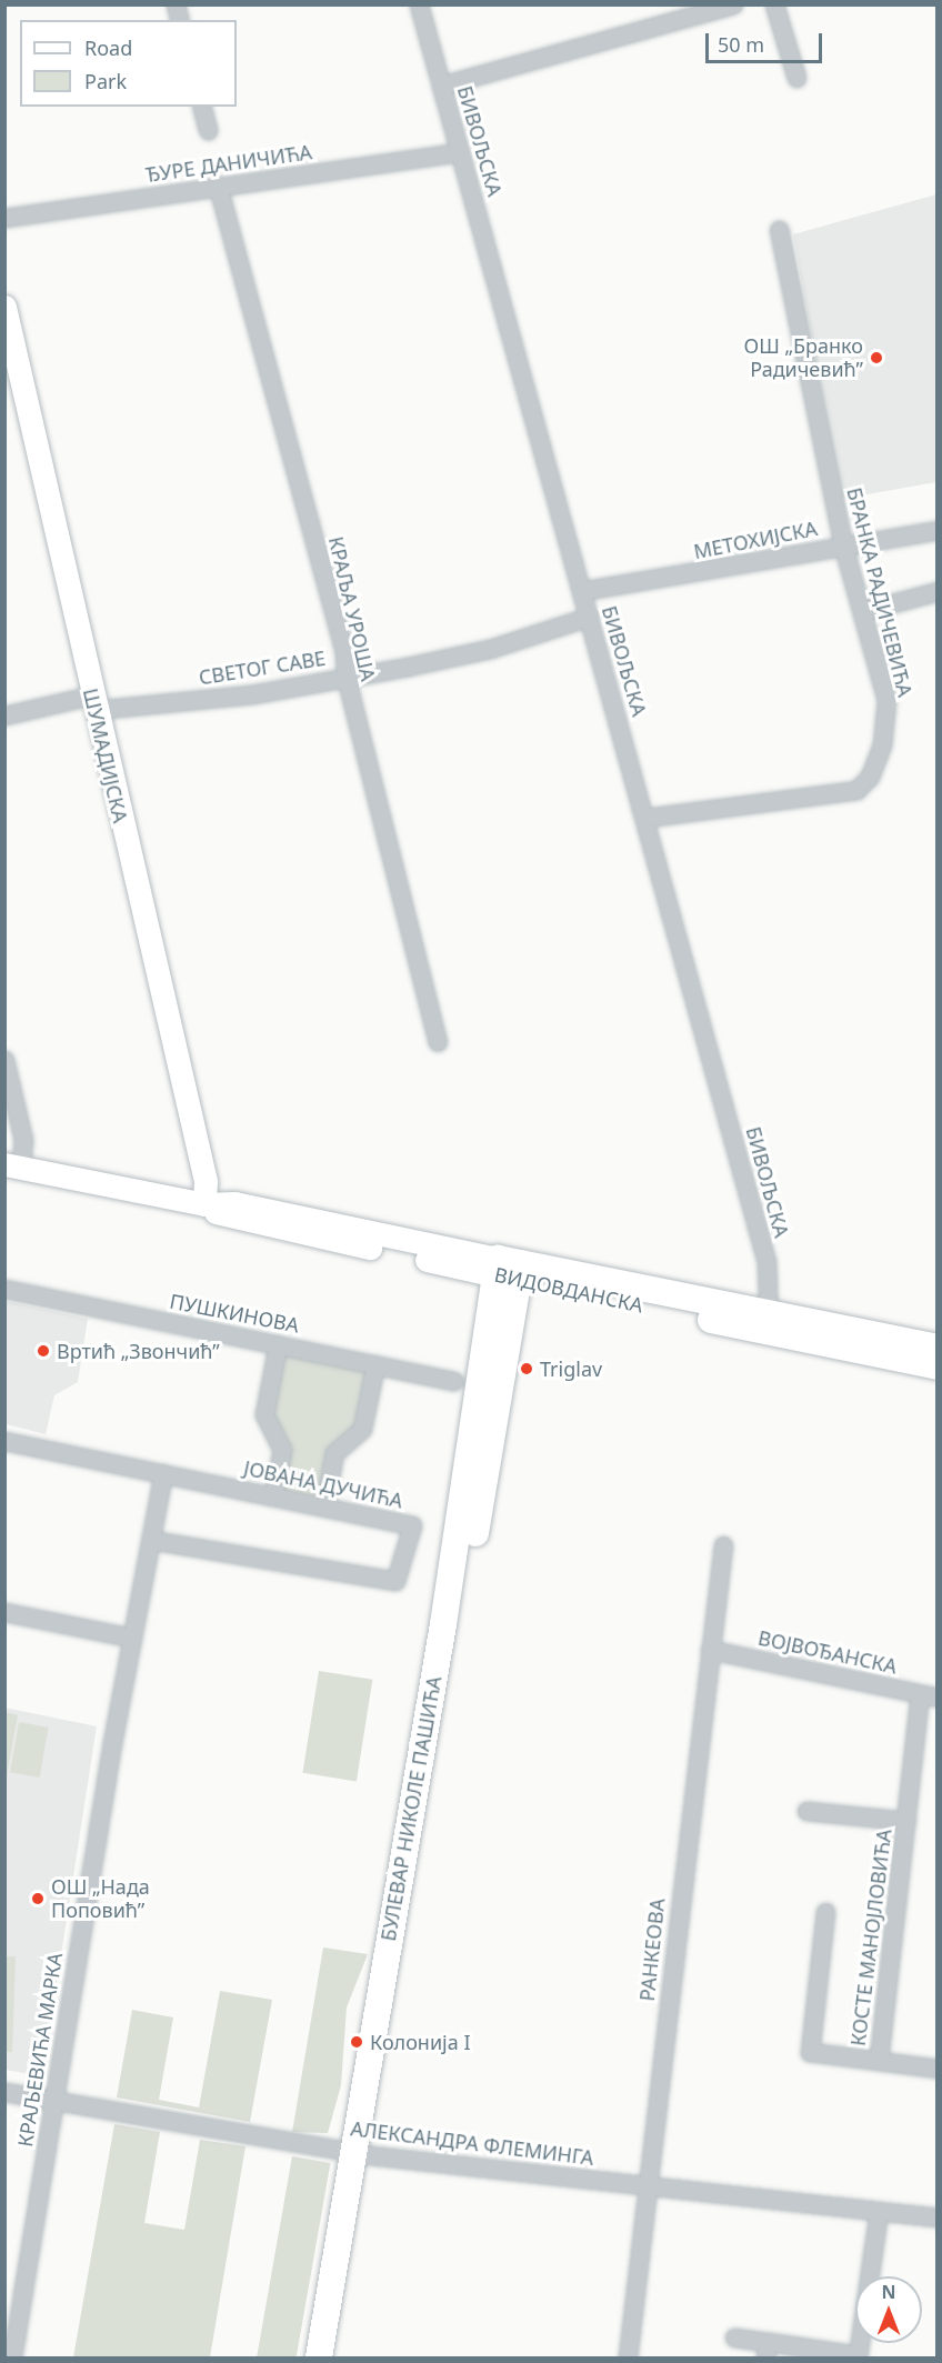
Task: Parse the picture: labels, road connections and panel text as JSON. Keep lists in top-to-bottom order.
{
  "streets": {
    "main road": ["ВИДОВДАНСКА", "БУЛЕВАР НИКОЛЕ ПАШИЋА"],
    "street": [
      "БИВОЉСКА",
      "ЂУРЕ ДАНИЧИЋА",
      "МЕТОХИЈСКА",
      "БРАНКА РАДИЧЕВИЋА",
      "КРАЉА УРОША",
      "СВЕТОГ САВЕ",
      "ШУМАДИЈСКА",
      "ПУШКИНОВА",
      "ЈОВАНА ДУЧИЋА",
      "ВОЈВОЂАНСКА",
      "КОСТЕ МАНОЈЛОВИЋА",
      "РАНКЕОВА",
      "КРАЉЕВИЋА МАРКА",
      "АЛЕКСАНДРА ФЛЕМИНГА"
    ]
  },
  "crossings": [
    ["БИВОЉСКА", "ЂУРЕ ДАНИЧИЋА"],
    ["БИВОЉСКА", "МЕТОХИЈСКА"],
    ["БИВОЉСКА", "БРАНКА РАДИЧЕВИЋА"],
    ["БИВОЉСКА", "СВЕТОГ САВЕ"],
    ["БИВОЉСКА", "ВИДОВДАНСКА"],
    ["ЂУРЕ ДАНИЧИЋА", "КРАЉА УРОША"],
    ["МЕТОХИЈСКА", "БРАНКА РАДИЧЕВИЋА"],
    ["КРАЉА УРОША", "СВЕТОГ САВЕ"],
    ["СВЕТОГ САВЕ", "ШУМАДИЈСКА"],
    ["ШУМАДИЈСКА", "ВИДОВДАНСКА"],
    ["ВИДОВДАНСКА", "БУЛЕВАР НИКОЛЕ ПАШИЋА"],
    ["ЈОВАНА ДУЧИЋА", "КРАЉЕВИЋА МАРКА"],
    ["ВОЈВОЂАНСКА", "КОСТЕ МАНОЈЛОВИЋА"],
    ["ВОЈВОЂАНСКА", "РАНКЕОВА"],
    ["БУЛЕВАР НИКОЛЕ ПАШИЋА", "АЛЕКСАНДРА ФЛЕМИНГА"],
    ["РАНКЕОВА", "АЛЕКСАНДРА ФЛЕМИНГА"],
    ["КРАЉЕВИЋА МАРКА", "АЛЕКСАНДРА ФЛЕМИНГА"]
  ],
  "places": [
    "ОШ „Бранко Радичевић”",
    "Вртић „Звончић”",
    "Triglav",
    "ОШ „Нада Поповић”",
    "Колонија I"
  ],
  "legend": ["Road", "Park"],
  "scale_bar": "50 m",
  "north": "top"
}
